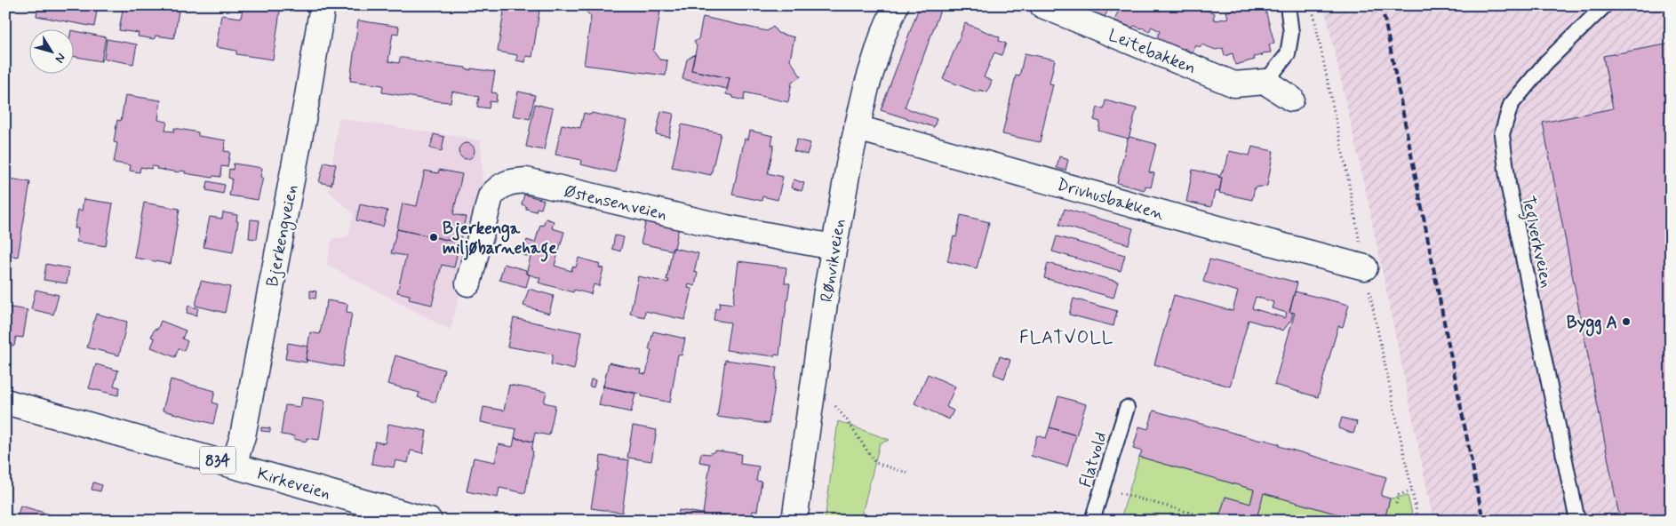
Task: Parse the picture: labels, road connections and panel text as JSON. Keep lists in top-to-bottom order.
{
  "streets": {
    "street": [
      "Leitebakken",
      "Drivhusbakken",
      "Østensenveien",
      "Bjerkengveien",
      "Rønvikveien",
      "834",
      "Kirkeveien"
    ],
    "lane": ["Teglverkveien", "Flatvold"]
  },
  "crossings": [
    ["Drivhusbakken", "Rønvikveien"],
    ["Østensenveien", "Rønvikveien"],
    ["Bjerkengveien", "Kirkeveien"]
  ],
  "districts": ["FLATVOLL"],
  "places": ["Bjerkenga miljøbarnehage", "Bygg A"],
  "north": "bottom right"
}
